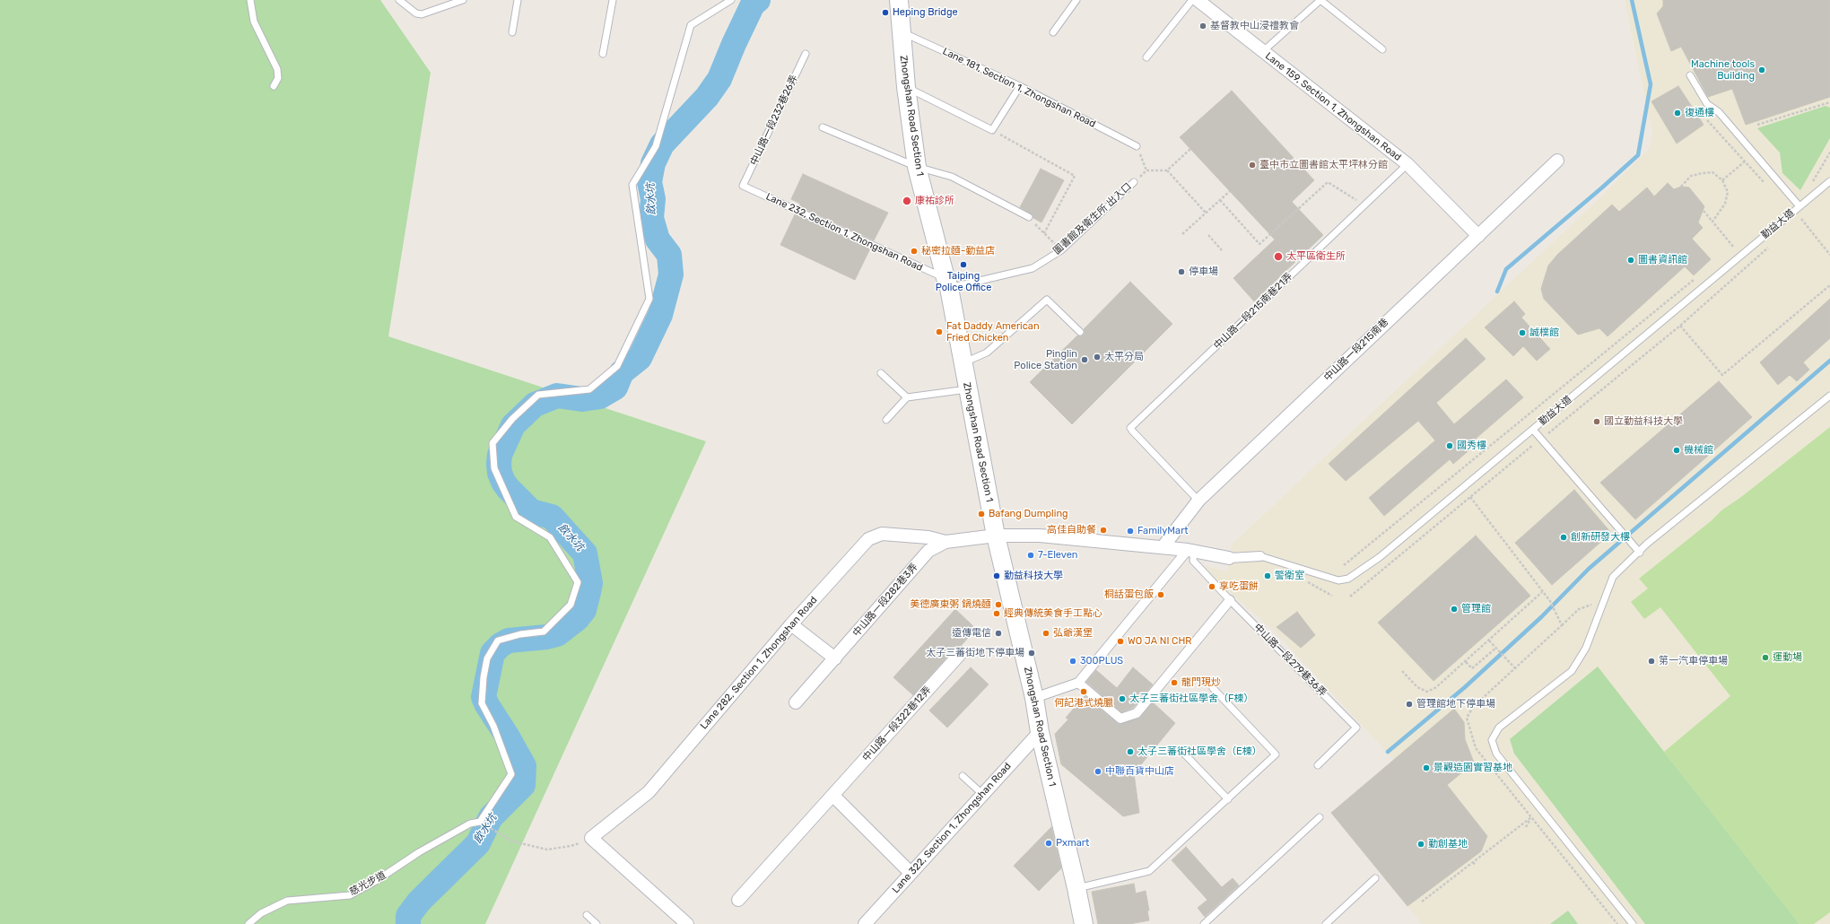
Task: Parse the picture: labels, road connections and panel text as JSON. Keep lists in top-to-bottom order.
{
  "streets": {
    "main road": ["Zhongshan Road Section 1"],
    "street": [
      "Lane 159, Section 1, Zhongshan Road",
      "中山路一段215南巷",
      "中山路一段282巷3弄",
      "Lane 282, Section 1, Zhongshan Road",
      "中山路一段322巷12弄",
      "Lane 322, Section 1, Zhongshan Road"
    ],
    "lane": [
      "Lane 181, Section 1, Zhongshan Road",
      "中山路一段232巷26弄",
      "圖書館及衛生所 出入口",
      "勤益大道",
      "Lane 232, Section 1, Zhongshan Road",
      "中山路一段215南巷21弄",
      "中山路一段279巷36弄",
      "慈光步道"
    ]
  },
  "crossings": [
    ["Lane 181, Section 1, Zhongshan Road", "Zhongshan Road Section 1"],
    ["Lane 159, Section 1, Zhongshan Road", "中山路一段215南巷21弄"],
    ["Lane 159, Section 1, Zhongshan Road", "中山路一段215南巷"],
    ["Zhongshan Road Section 1", "圖書館及衛生所 出入口"],
    ["Zhongshan Road Section 1", "Lane 232, Section 1, Zhongshan Road"],
    ["Zhongshan Road Section 1", "中山路一段282巷3弄"],
    ["Zhongshan Road Section 1", "Lane 322, Section 1, Zhongshan Road"],
    ["中山路一段232巷26弄", "Lane 232, Section 1, Zhongshan Road"],
    ["圖書館及衛生所 出入口", "Lane 232, Section 1, Zhongshan Road"],
    ["中山路一段215南巷21弄", "中山路一段215南巷"],
    ["中山路一段215南巷", "中山路一段282巷3弄"],
    ["中山路一段282巷3弄", "中山路一段279巷36弄"],
    ["中山路一段282巷3弄", "Lane 282, Section 1, Zhongshan Road"]
  ],
  "water": ["飲水坑"],
  "places": [
    "Heping Bridge",
    "基督教中山浸禮教會",
    "Machine tools Building",
    "復通樓",
    "臺中市立圖書館太平坪林分館",
    "康祐診所",
    "秘密拉麵-勤益店",
    "太平區衛生所",
    "圖書資訊館",
    "Taiping Police Office",
    "停車場",
    "Fat Daddy American Fried Chicken",
    "誠樸館",
    "太平分局",
    "Pinglin Police Station",
    "國立勤益科技大學",
    "國秀樓",
    "機械館",
    "Bafang Dumpling",
    "高佳自助餐",
    "FamilyMart",
    "創新研發大樓",
    "7-Eleven",
    "勤益科技大學",
    "警衛室",
    "享吃蛋餅",
    "桐話蛋包飯",
    "美德廣東粥 鍋燒麵",
    "管理館",
    "經典傳統美食手工點心",
    "遠傳電信",
    "弘爺漢堡",
    "WO JA NI CHR",
    "太子三蕃街地下停車場",
    "運動場",
    "300PLUS",
    "第一汽車停車場",
    "龍門現炒",
    "何記港式燒臘",
    "太子三蕃街社區學舍（F棟）",
    "管理館地下停車場",
    "太子三蕃街社區學舍（E棟）",
    "景觀造園實習基地",
    "中聯百貨中山店",
    "Pxmart",
    "勤創基地"
  ]
}
